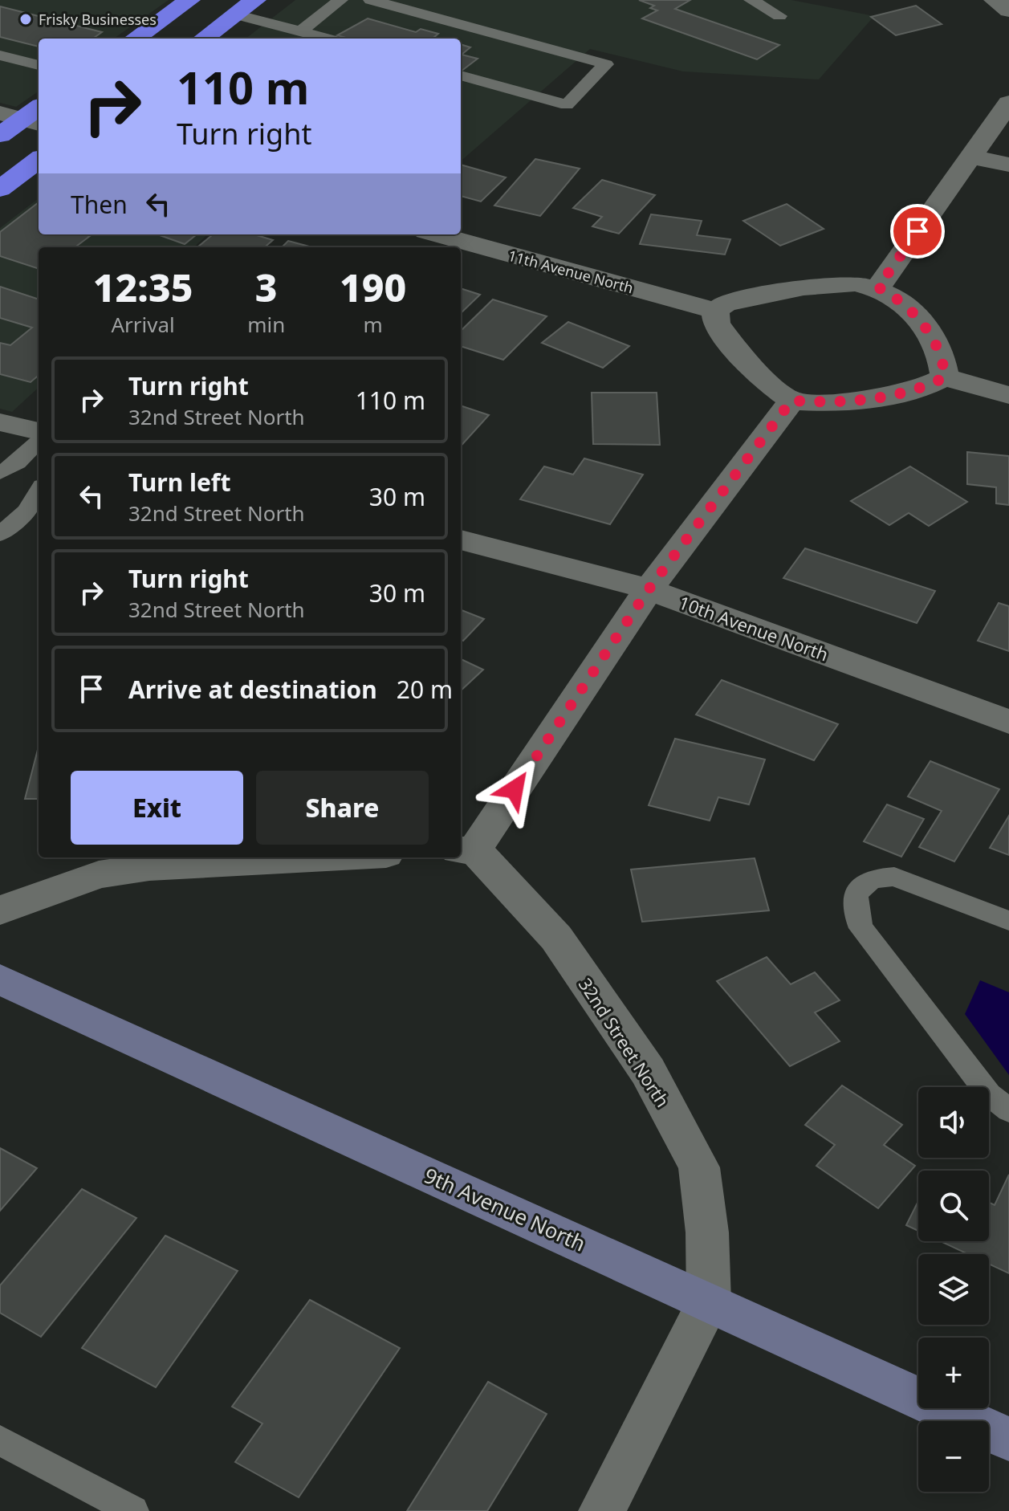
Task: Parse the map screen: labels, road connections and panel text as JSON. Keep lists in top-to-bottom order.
{
  "streets": {
    "street": [
      "11th Avenue North",
      "10th Avenue North",
      "32nd Street North",
      "9th Avenue North"
    ]
  },
  "crossings": [
    ["10th Avenue North", "32nd Street North"],
    ["32nd Street North", "9th Avenue North"]
  ],
  "places": ["Frisky Businesses"],
  "page": {
    "turn": ["110 m", "Turn right"],
    "then": "Then",
    "eta": [
      "12:35",
      "Arrival",
      "3",
      "min",
      "190",
      "m"
    ],
    "list": [
      {
        "name": "Turn right",
        "note": "32nd Street North",
        "value": "110 m"
      },
      {
        "name": "Turn left",
        "note": "32nd Street North",
        "value": "30 m"
      },
      {
        "name": "Turn right",
        "note": "32nd Street North",
        "value": "30 m"
      },
      {
        "name": "Arrive at destination",
        "value": "20 m"
      }
    ],
    "buttons": ["Exit", "Share"],
    "map_buttons": ["+", "−"]
  }
}
